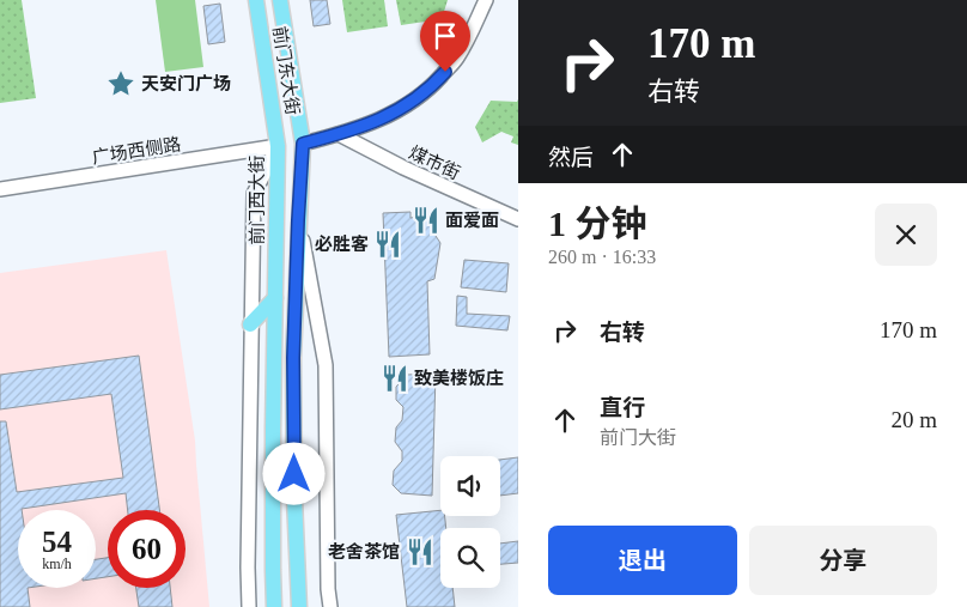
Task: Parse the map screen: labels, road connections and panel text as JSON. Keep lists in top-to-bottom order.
{
  "streets": {
    "main road": ["前门东大街", "前门西大街"],
    "street": ["广场西侧路", "煤市街"]
  },
  "crossings": [
    ["前门东大街", "广场西侧路"],
    ["前门东大街", "前门西大街"],
    ["广场西侧路", "前门西大街"]
  ],
  "places": {
    "place": ["天安门广场"],
    "restaurant": [
      "面爱面",
      "必胜客",
      "致美楼饭庄",
      "老舍茶馆"
    ]
  },
  "page": {
    "turn": ["170 m", "右转"],
    "then": "然后",
    "heading": ["1 分钟", "260 m · 16:33"],
    "list": [
      {
        "name": "右转",
        "value": "170 m"
      },
      {
        "name": "直行",
        "note": "前门大街",
        "value": "20 m"
      }
    ],
    "speed": "54 km/h",
    "limit": "60",
    "buttons": ["退出", "分享"]
  }
}
